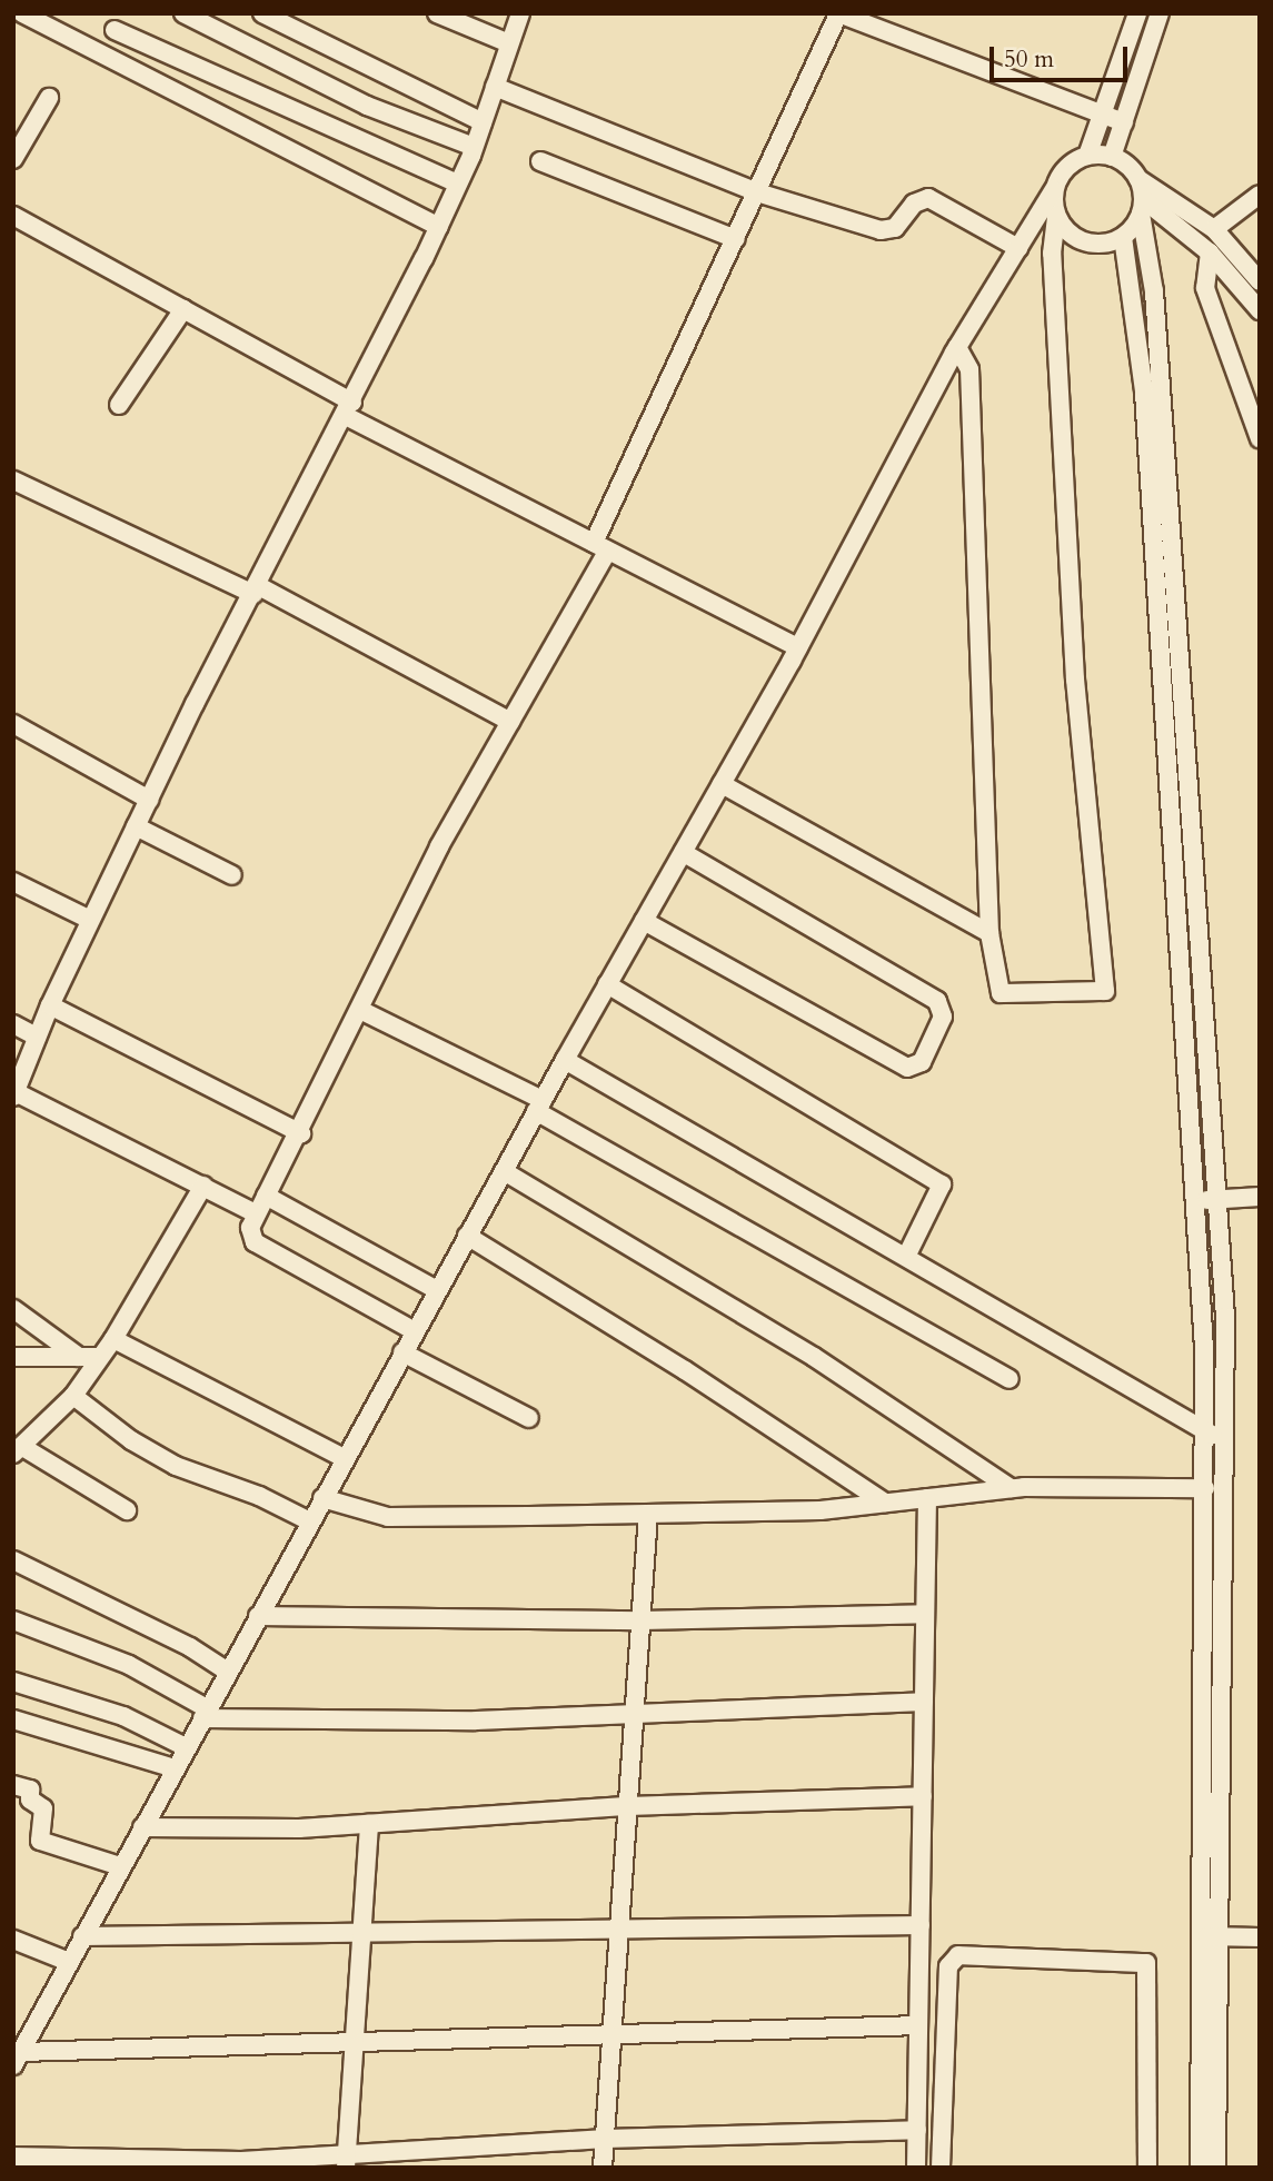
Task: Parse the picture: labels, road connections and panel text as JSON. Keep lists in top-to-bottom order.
{
  "scale_bar": "50 m"
}
